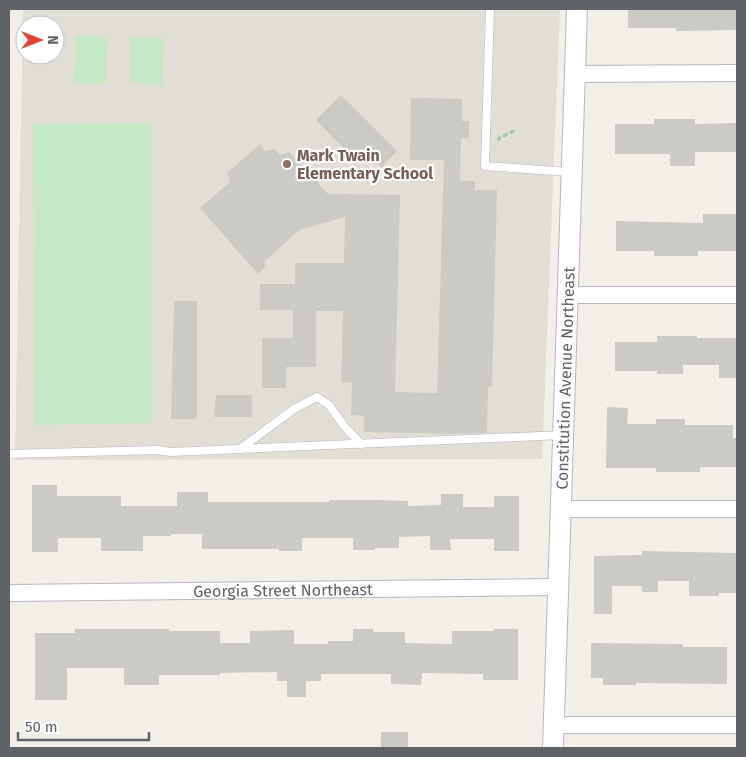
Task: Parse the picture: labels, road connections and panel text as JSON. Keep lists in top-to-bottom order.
{
  "streets": {
    "street": ["Constitution Avenue Northeast", "Georgia Street Northeast"]
  },
  "crossings": [
    ["Constitution Avenue Northeast", "Georgia Street Northeast"]
  ],
  "places": ["Mark Twain Elementary School"],
  "scale_bar": "50 m",
  "north": "right"
}
